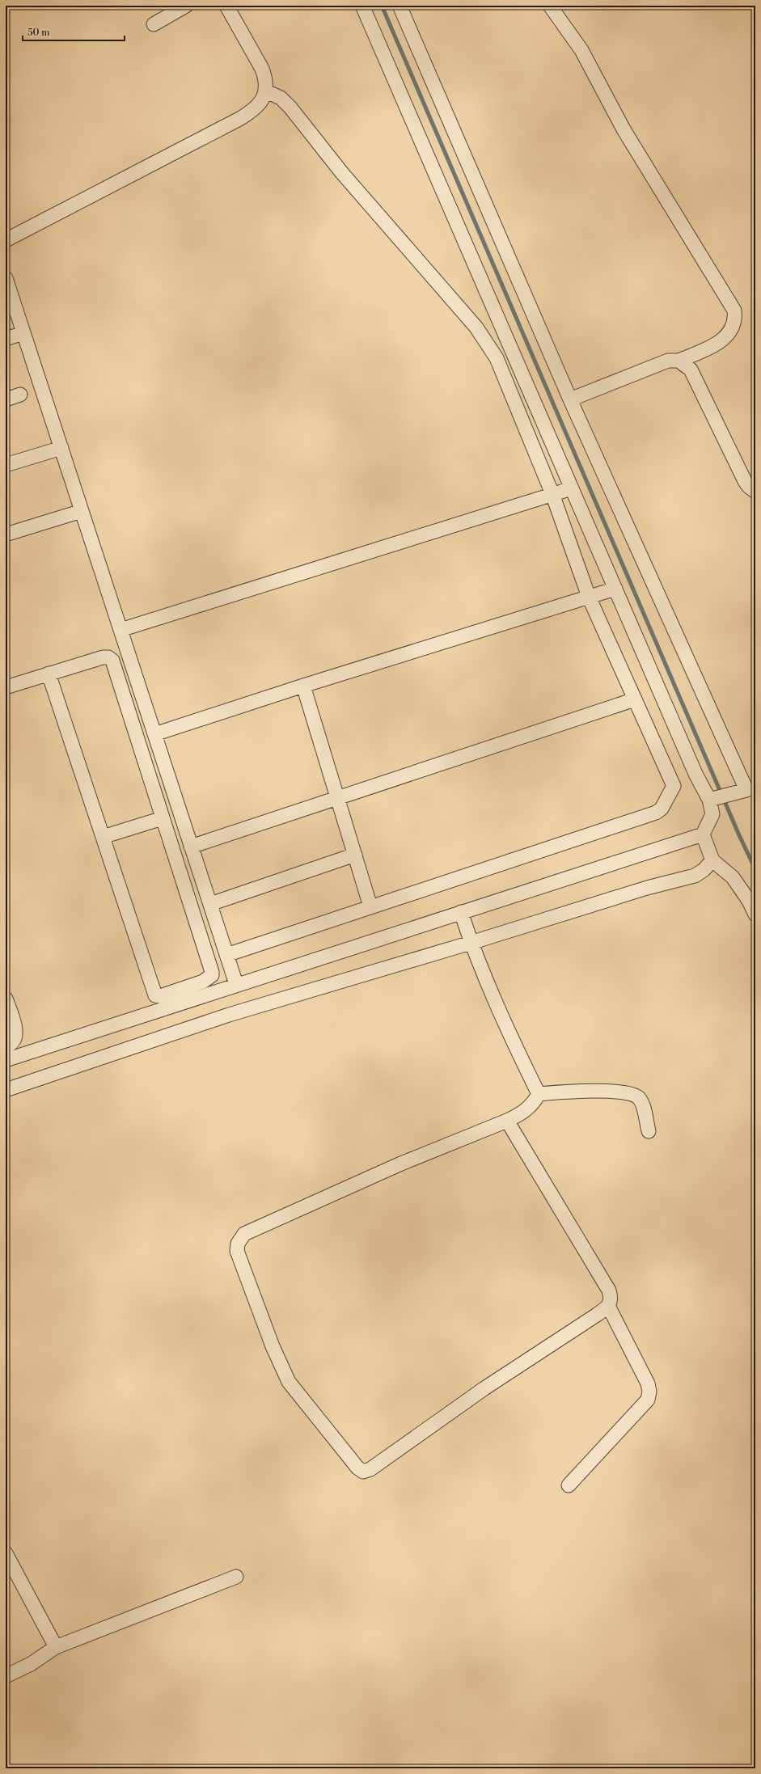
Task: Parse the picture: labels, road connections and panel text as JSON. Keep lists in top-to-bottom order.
{
  "scale_bar": "50 m"
}
